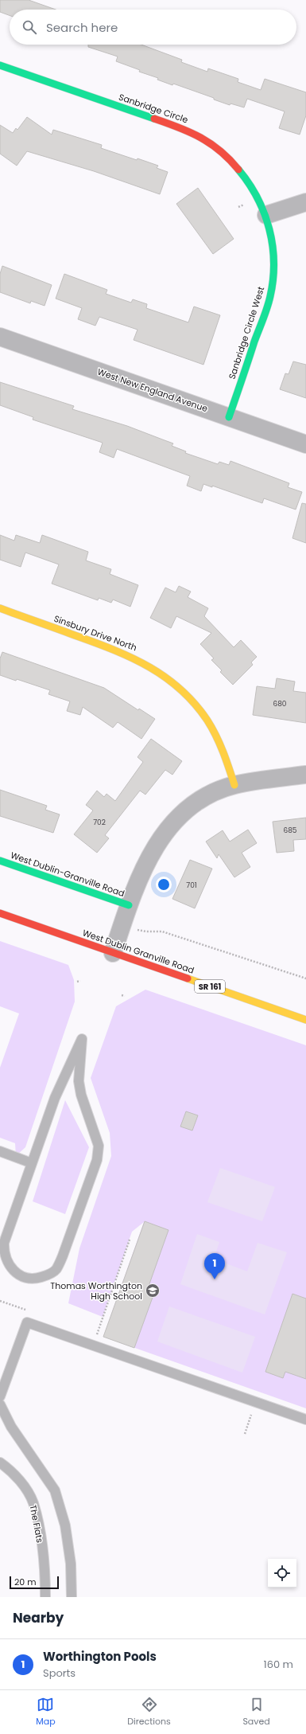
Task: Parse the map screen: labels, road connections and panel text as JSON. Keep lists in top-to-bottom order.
{
  "streets": {
    "street": [
      "Sanbridge Circle",
      "Sanbridge Circle West",
      "West New England Avenue",
      "Sinsbury Drive North",
      "West Dublin-Granville Road",
      "West Dublin Granville Road",
      "SR 161"
    ],
    "lane": ["The Flats"]
  },
  "crossings": [
    ["Sanbridge Circle", "Sanbridge Circle West"],
    ["Sanbridge Circle West", "West New England Avenue"]
  ],
  "places": {
    "school or university": ["Thomas Worthington High School"]
  },
  "house_numbers": [
    "680",
    "702",
    "685",
    "701"
  ],
  "scale_bar": "20 m",
  "page": {
    "search": "Search here",
    "pins": "1",
    "scale": "20 m",
    "heading": "Nearby",
    "list": [
      {
        "mark": "1",
        "name": "Worthington Pools",
        "note": "Sports",
        "value": "160 m"
      }
    ],
    "nav": ["Map", "Directions", "Saved"]
  }
}
